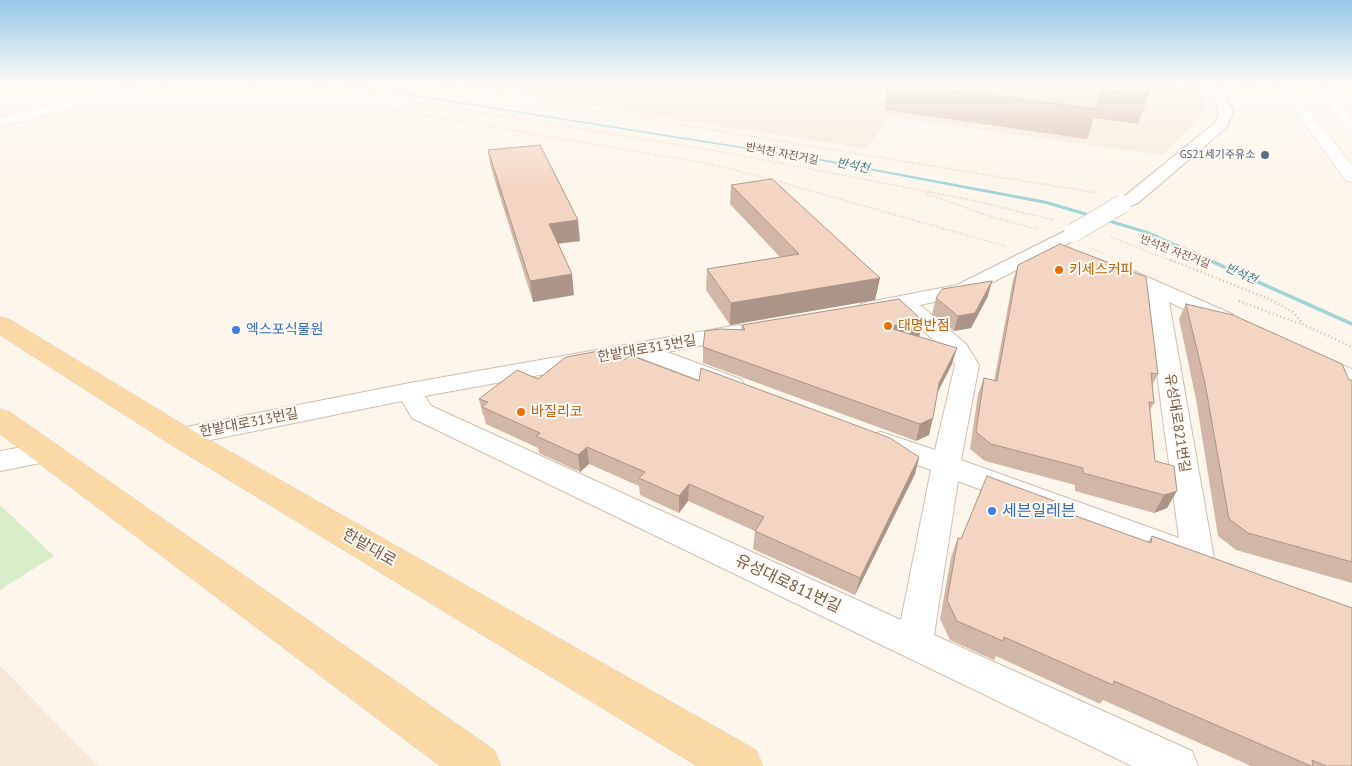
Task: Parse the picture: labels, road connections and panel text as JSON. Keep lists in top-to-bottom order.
{
  "streets": {
    "main road": ["한밭대로"],
    "street": ["한밭대로313번길", "유성대로821번길", "유성대로811번길"],
    "path": ["반석천 자전거길"]
  },
  "crossings": [
    ["한밭대로313번길", "한밭대로"],
    ["한밭대로313번길", "유성대로811번길"]
  ],
  "water": ["반석천"],
  "places": [
    "GS21세기주유소",
    "키세스커피",
    "대명반점",
    "엑스포식물원",
    "바질리코",
    "세븐일레븐"
  ]
}
